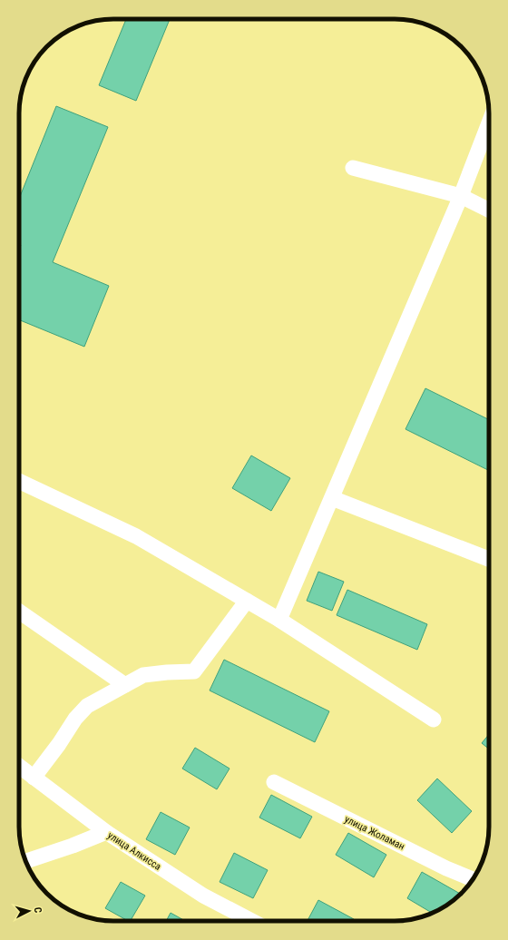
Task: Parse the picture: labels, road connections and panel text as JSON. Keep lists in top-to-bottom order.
{
  "streets": {
    "street": ["улица Жоламан", "улица Алкисса"]
  },
  "north": "right"
}
